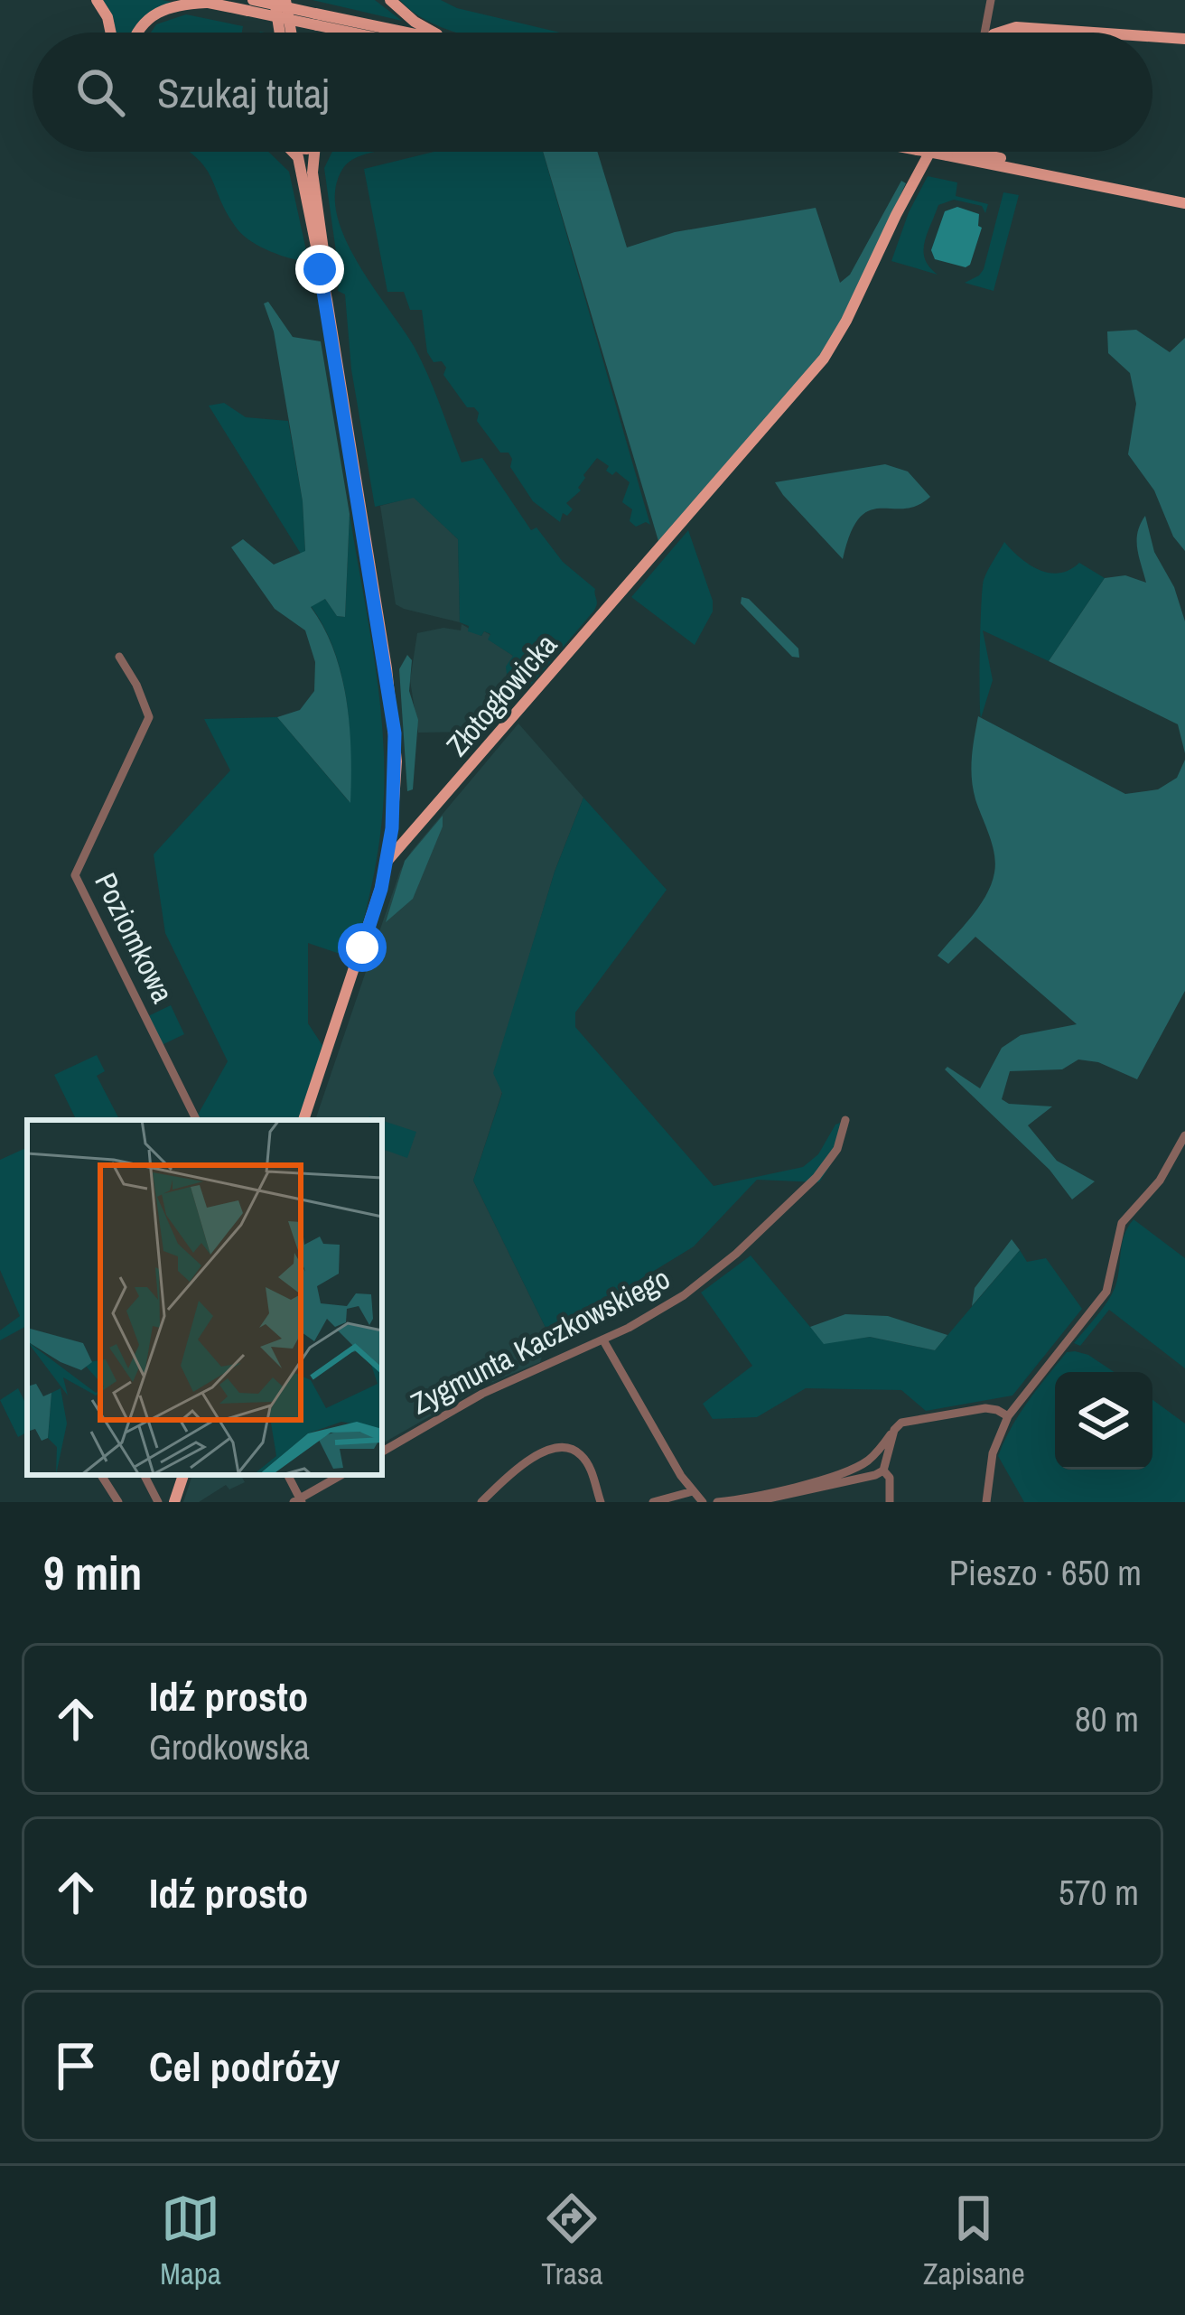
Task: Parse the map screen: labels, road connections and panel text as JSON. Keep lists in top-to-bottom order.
{
  "streets": {
    "main road": ["Złotogłowicka"],
    "street": ["Poziomkowa", "Zygmunta Kaczkowskiego"]
  },
  "page": {
    "search": "Szukaj tutaj",
    "heading": ["9 min", "Pieszo · 650 m"],
    "list": [
      ["Idź prosto", "Grodkowska", "80 m"],
      ["Idź prosto", "570 m"],
      "Cel podróży"
    ],
    "nav": ["Mapa", "Trasa", "Zapisane"]
  }
}
